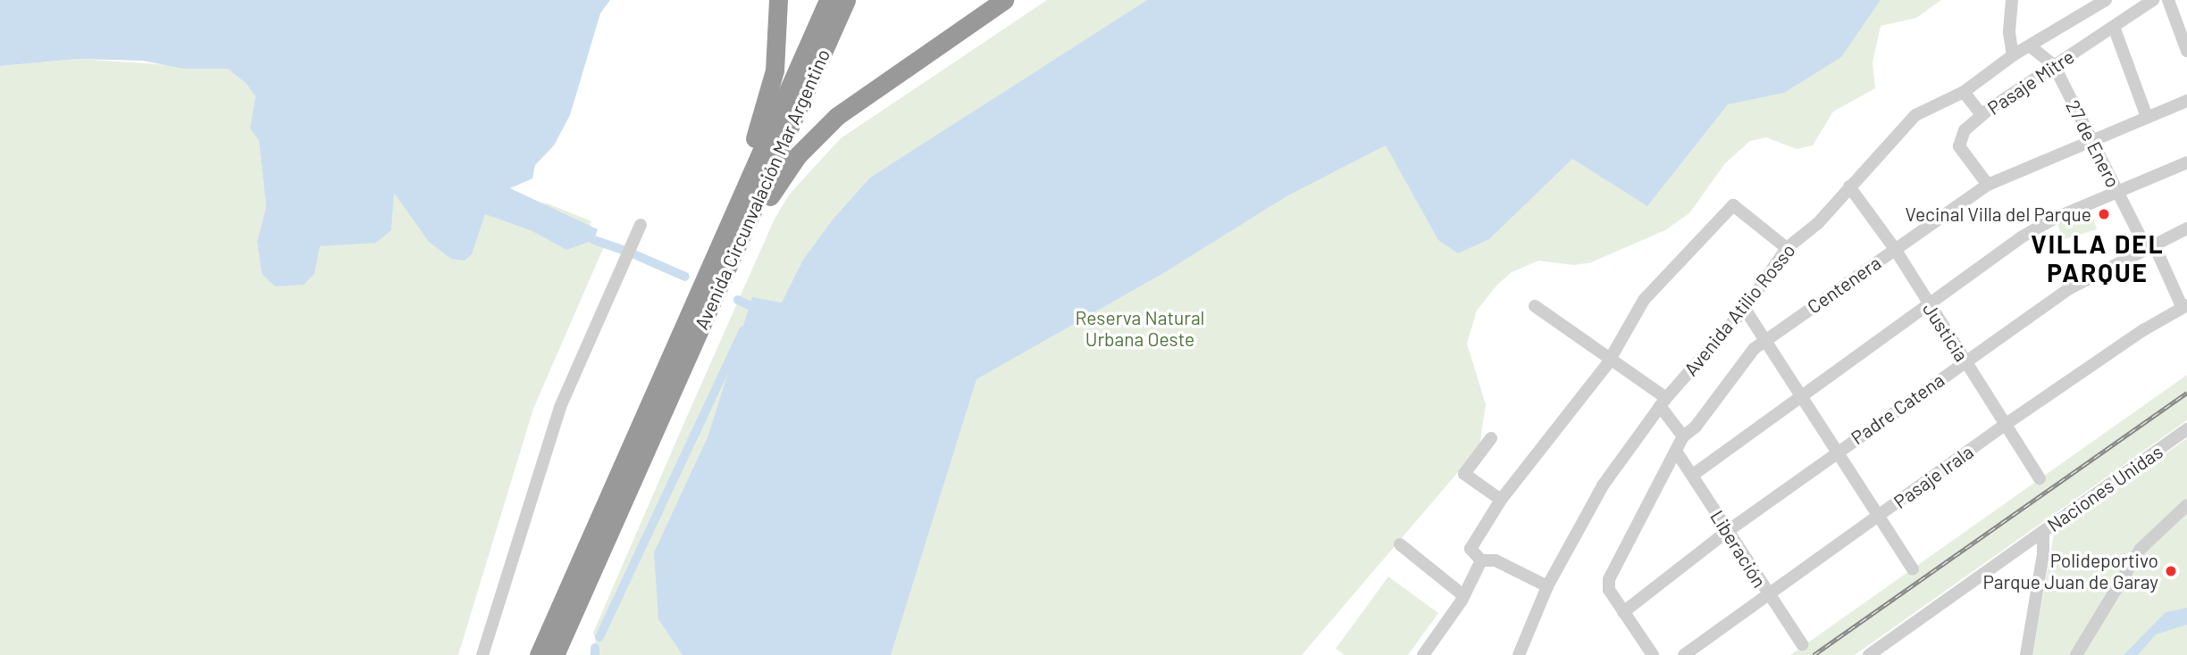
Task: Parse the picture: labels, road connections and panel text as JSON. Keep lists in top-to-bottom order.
{
  "streets": {
    "highway": ["Avenida Circunvalación Mar Argentino"],
    "street": [
      "Pasaje Mitre",
      "27 de Enero",
      "Centenera",
      "Avenida Atilio Rosso",
      "Justicia",
      "Padre Catena",
      "Pasaje Irala",
      "Naciones Unidas",
      "Liberación"
    ]
  },
  "crossings": [
    ["Pasaje Mitre", "27 de Enero"],
    ["Pasaje Mitre", "Centenera"],
    ["27 de Enero", "Centenera"],
    ["27 de Enero", "Avenida Atilio Rosso"],
    ["27 de Enero", "Padre Catena"],
    ["27 de Enero", "Pasaje Irala"],
    ["Centenera", "Justicia"],
    ["Centenera", "Padre Catena"],
    ["Centenera", "Liberación"],
    ["Avenida Atilio Rosso", "Justicia"],
    ["Justicia", "Padre Catena"],
    ["Justicia", "Pasaje Irala"],
    ["Padre Catena", "Liberación"],
    ["Pasaje Irala", "Liberación"]
  ],
  "districts": ["VILLA DEL PARQUE"],
  "parks": ["Reserva Natural Urbana Oeste"],
  "places": ["Vecinal Villa del Parque", "Polideportivo Parque Juan de Garay"]
}
